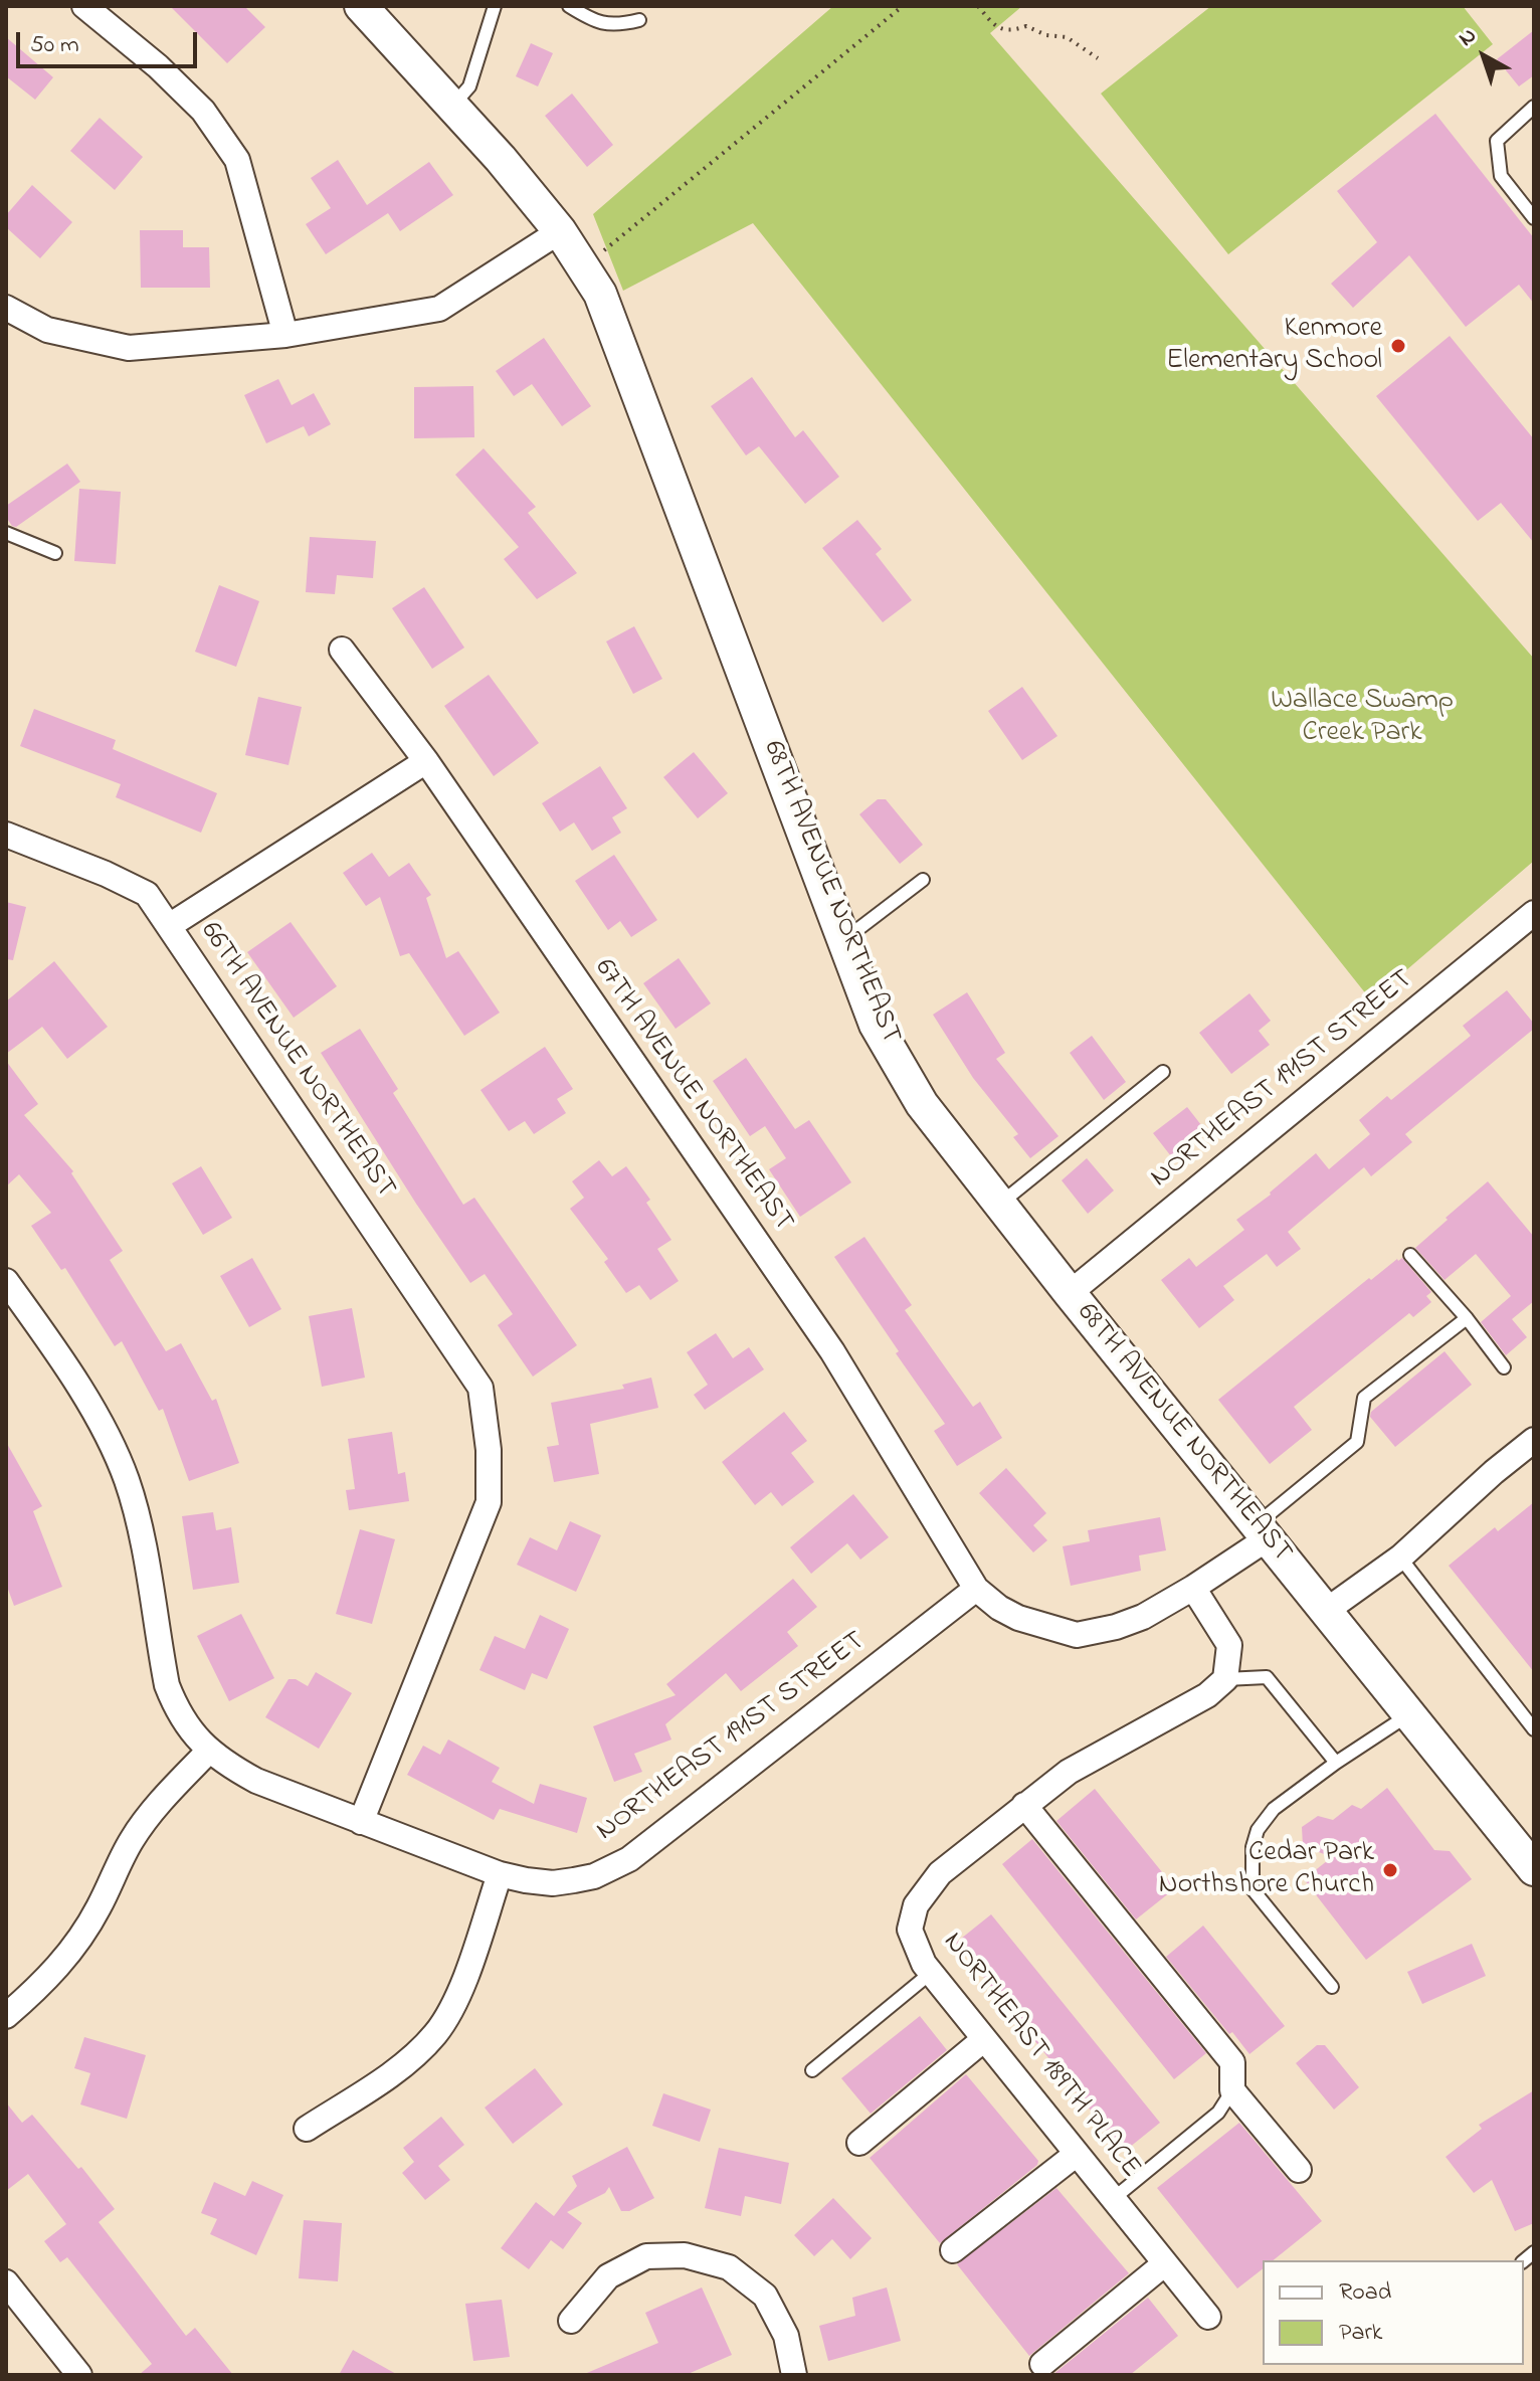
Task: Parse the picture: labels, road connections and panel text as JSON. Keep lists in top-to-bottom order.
{
  "streets": {
    "street": [
      "68TH AVENUE NORTHEAST",
      "66TH AVENUE NORTHEAST",
      "NORTHEAST 191ST STREET",
      "67TH AVENUE NORTHEAST",
      "NORTHEAST 189TH PLACE"
    ]
  },
  "crossings": [
    ["68TH AVENUE NORTHEAST", "NORTHEAST 191ST STREET"],
    ["66TH AVENUE NORTHEAST", "NORTHEAST 191ST STREET"],
    ["NORTHEAST 191ST STREET", "67TH AVENUE NORTHEAST"]
  ],
  "parks": ["Wallace Swamp Creek Park"],
  "places": ["Kenmore Elementary School", "Cedar Park Northshore Church"],
  "legend": ["Road", "Park"],
  "scale_bar": "50 m",
  "north": "top left"
}
